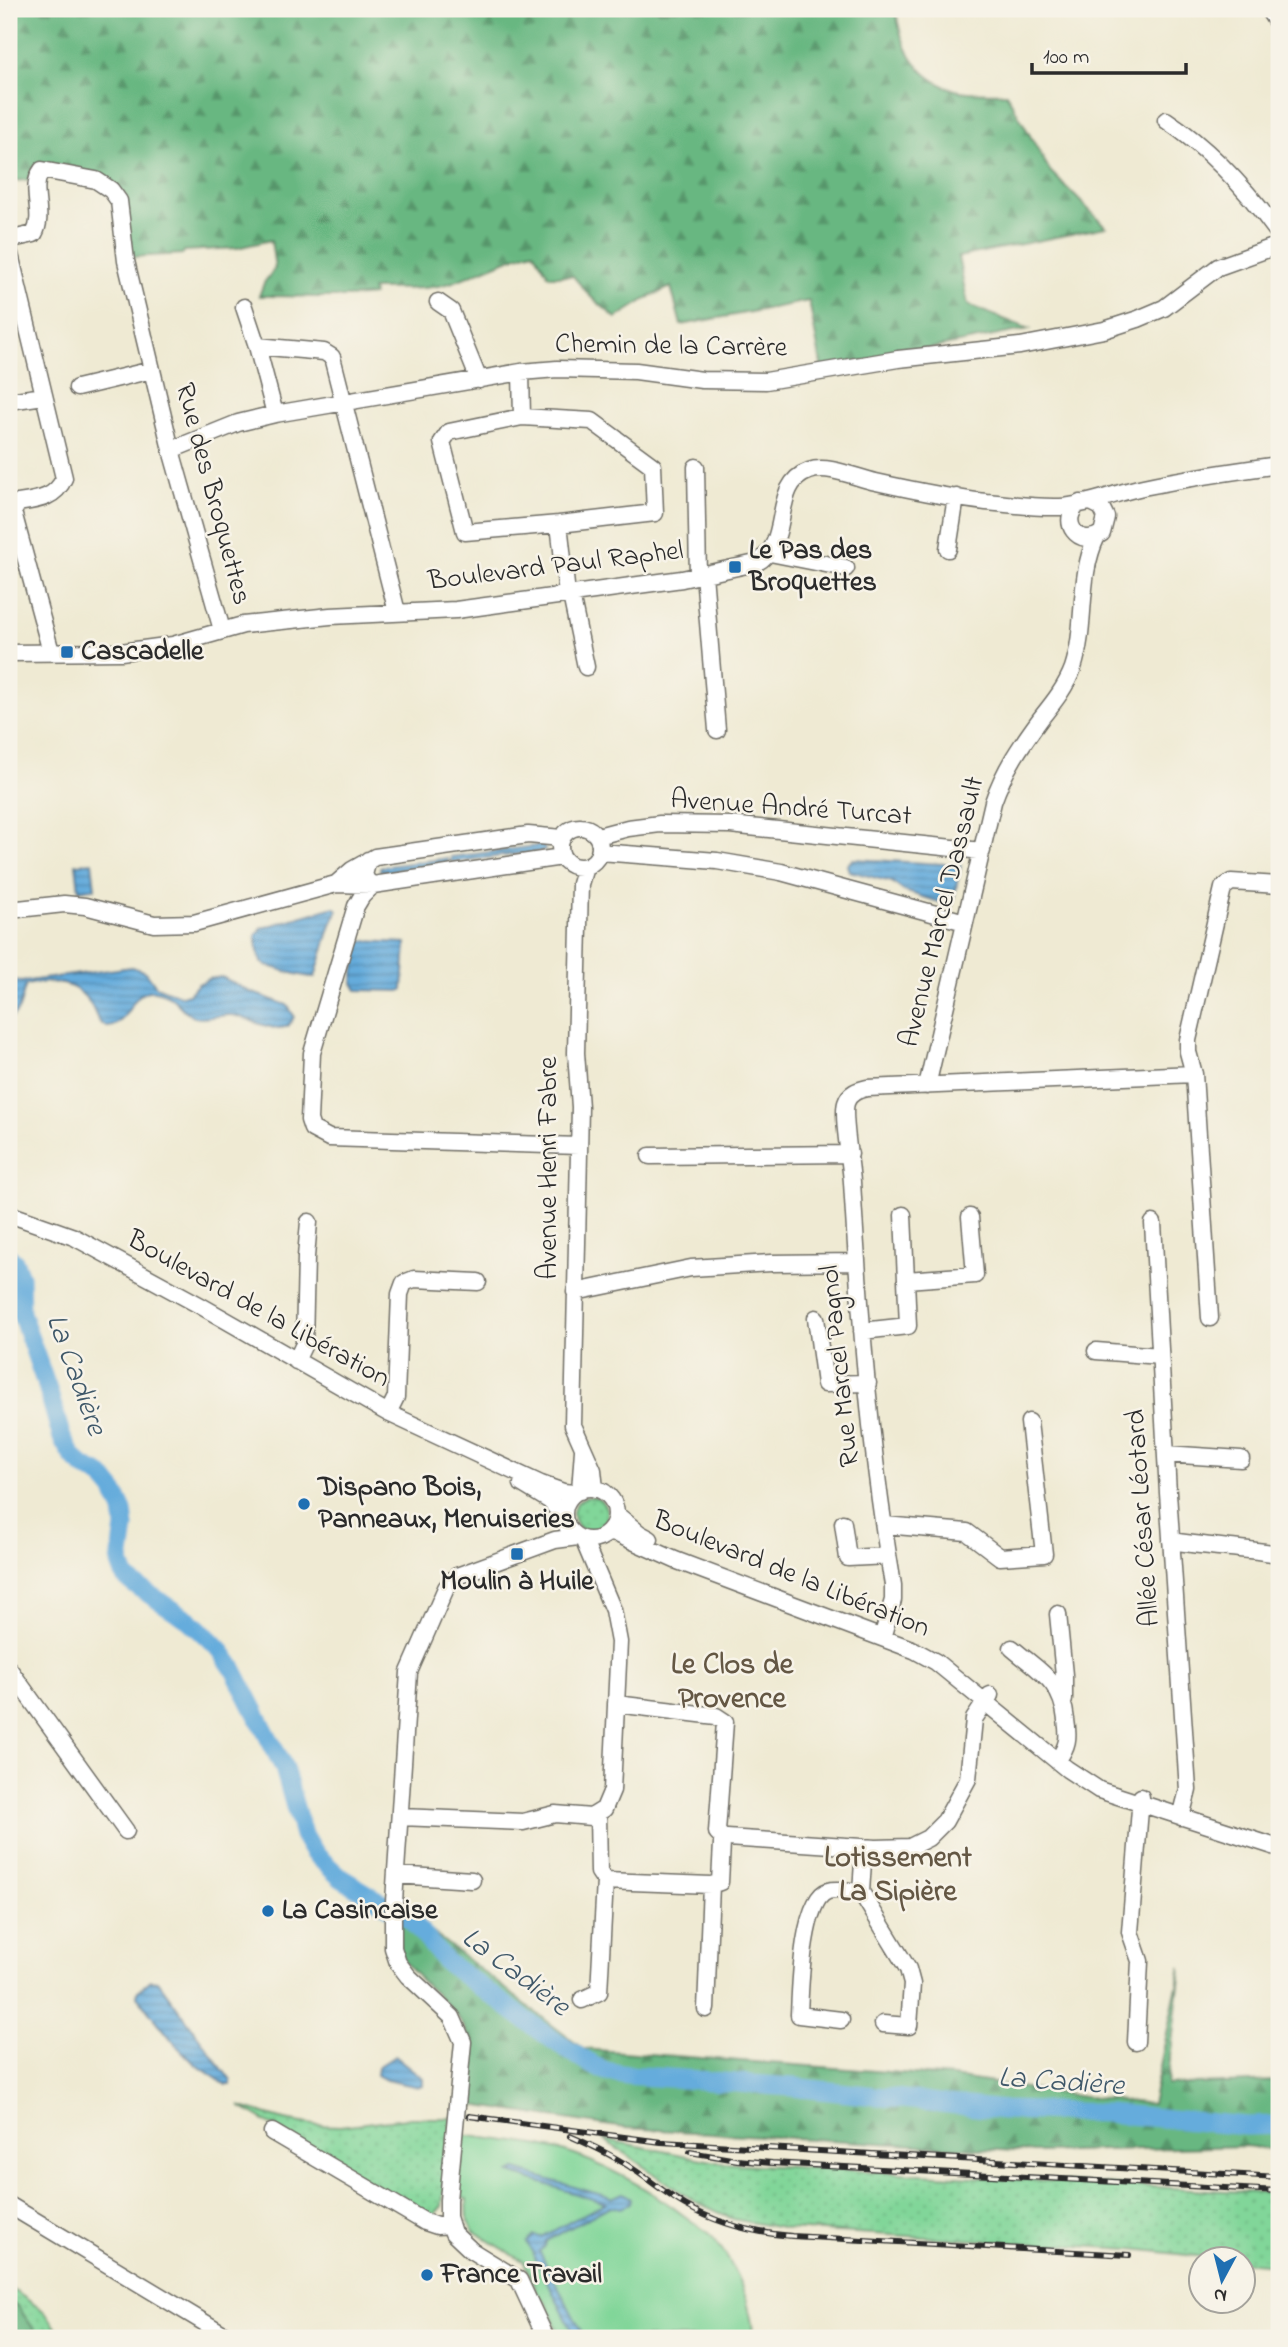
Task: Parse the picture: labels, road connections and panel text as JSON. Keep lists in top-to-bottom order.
{
  "streets": {
    "street": [
      "Chemin de la Carrère",
      "Rue des Broquettes",
      "Boulevard Paul Raphel",
      "Avenue André Turcat",
      "Avenue Marcel Dassault",
      "Avenue Henri Fabre",
      "Boulevard de la Libération",
      "Rue Marcel Pagnol",
      "Allée César Léotard"
    ]
  },
  "crossings": [
    ["Chemin de la Carrère", "Rue des Broquettes"],
    ["Rue des Broquettes", "Boulevard Paul Raphel"],
    ["Avenue André Turcat", "Avenue Marcel Dassault"],
    ["Avenue André Turcat", "Avenue Henri Fabre"],
    ["Avenue Marcel Dassault", "Rue Marcel Pagnol"],
    ["Avenue Henri Fabre", "Boulevard de la Libération"],
    ["Boulevard de la Libération", "Rue Marcel Pagnol"],
    ["Boulevard de la Libération", "Allée César Léotard"]
  ],
  "districts": ["Le Clos de Provence", "Lotissement La Sipière"],
  "water": ["La Cadière"],
  "places": {
    "transit": ["Le Pas des Broquettes", "Cascadelle", "Moulin à Huile"],
    "other": ["Dispano Bois, Panneaux, Menuiseries", "La Casincaise", "France Travail"]
  },
  "scale_bar": "100 m",
  "north": "bottom"
}
